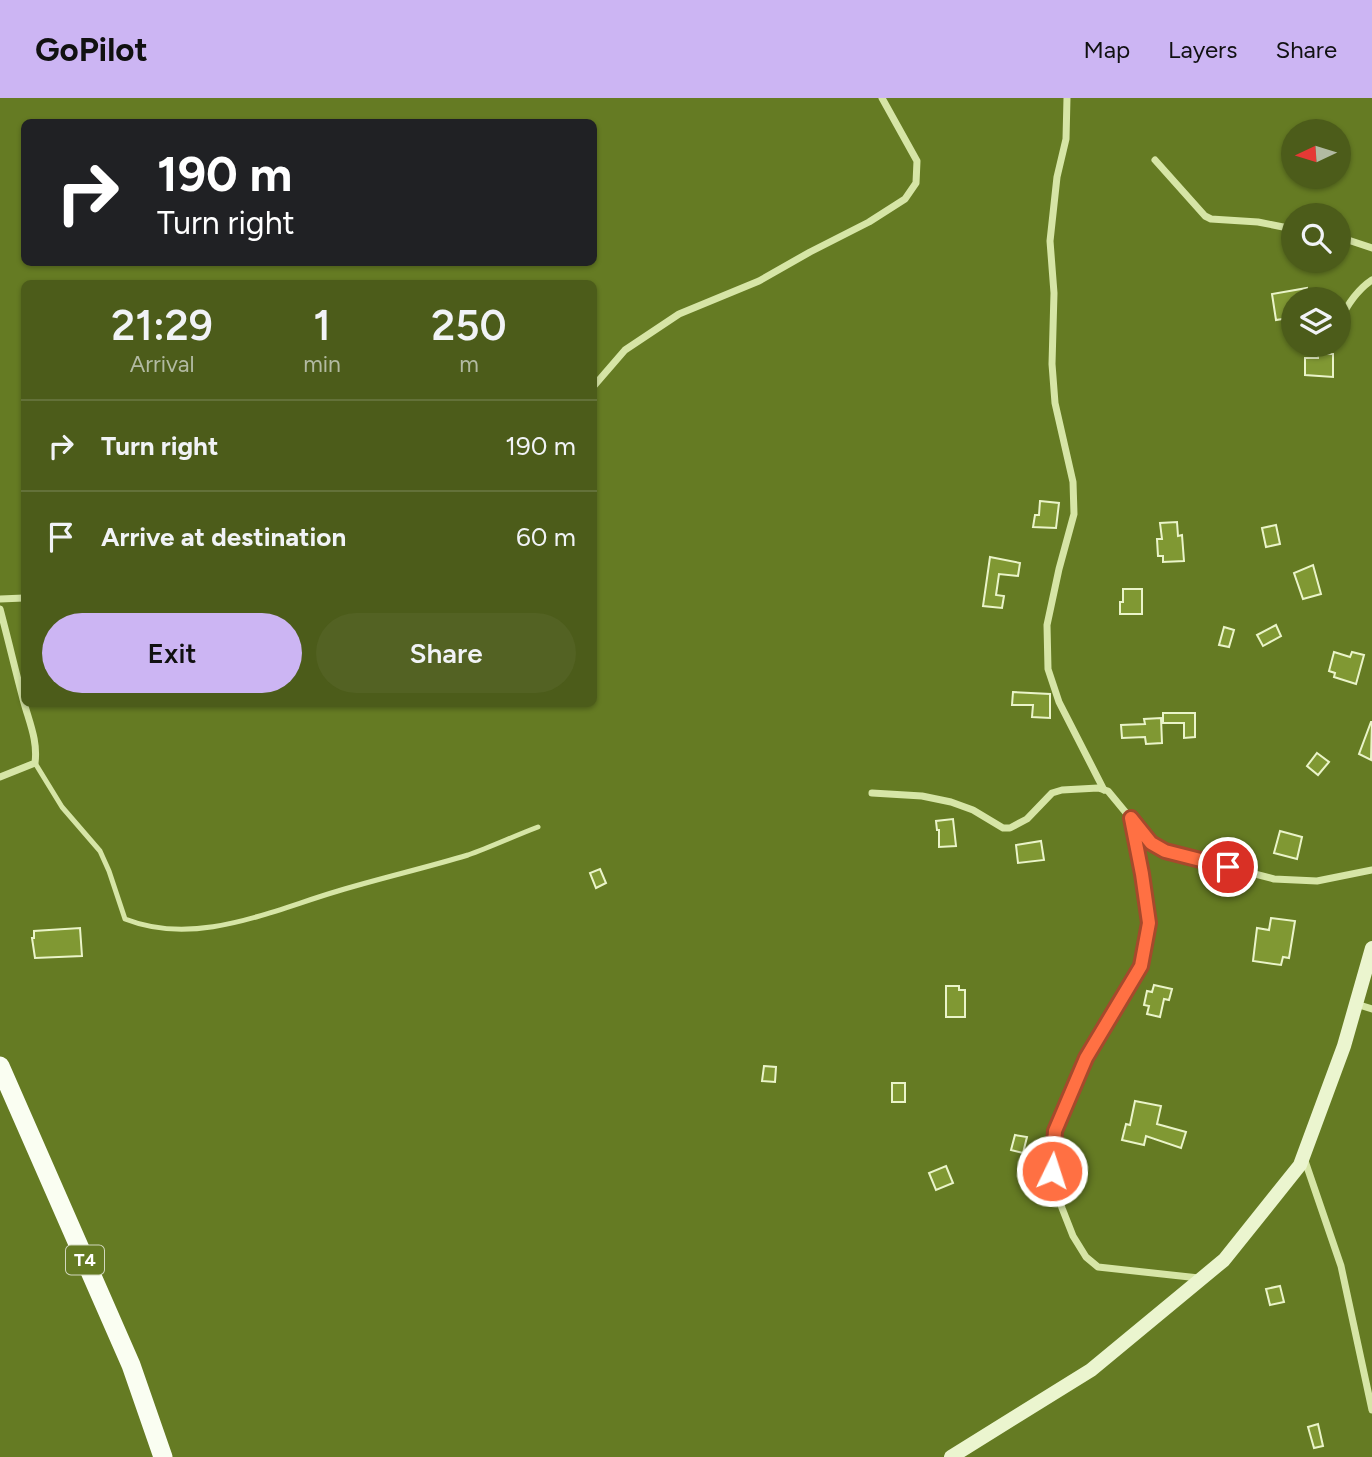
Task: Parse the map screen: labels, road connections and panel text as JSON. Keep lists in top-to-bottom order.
{
  "streets": {
    "highway": ["T4"]
  },
  "north": "left",
  "page": {
    "header": "GoPilot",
    "nav": ["Map", "Layers", "Share"],
    "turn": ["190 m", "Turn right"],
    "eta": [
      "21:29",
      "Arrival",
      "1",
      "min",
      "250",
      "m"
    ],
    "list": [
      {
        "name": "Turn right",
        "value": "190 m"
      },
      {
        "name": "Arrive at destination",
        "value": "60 m"
      }
    ],
    "buttons": ["Exit", "Share"]
  }
}
